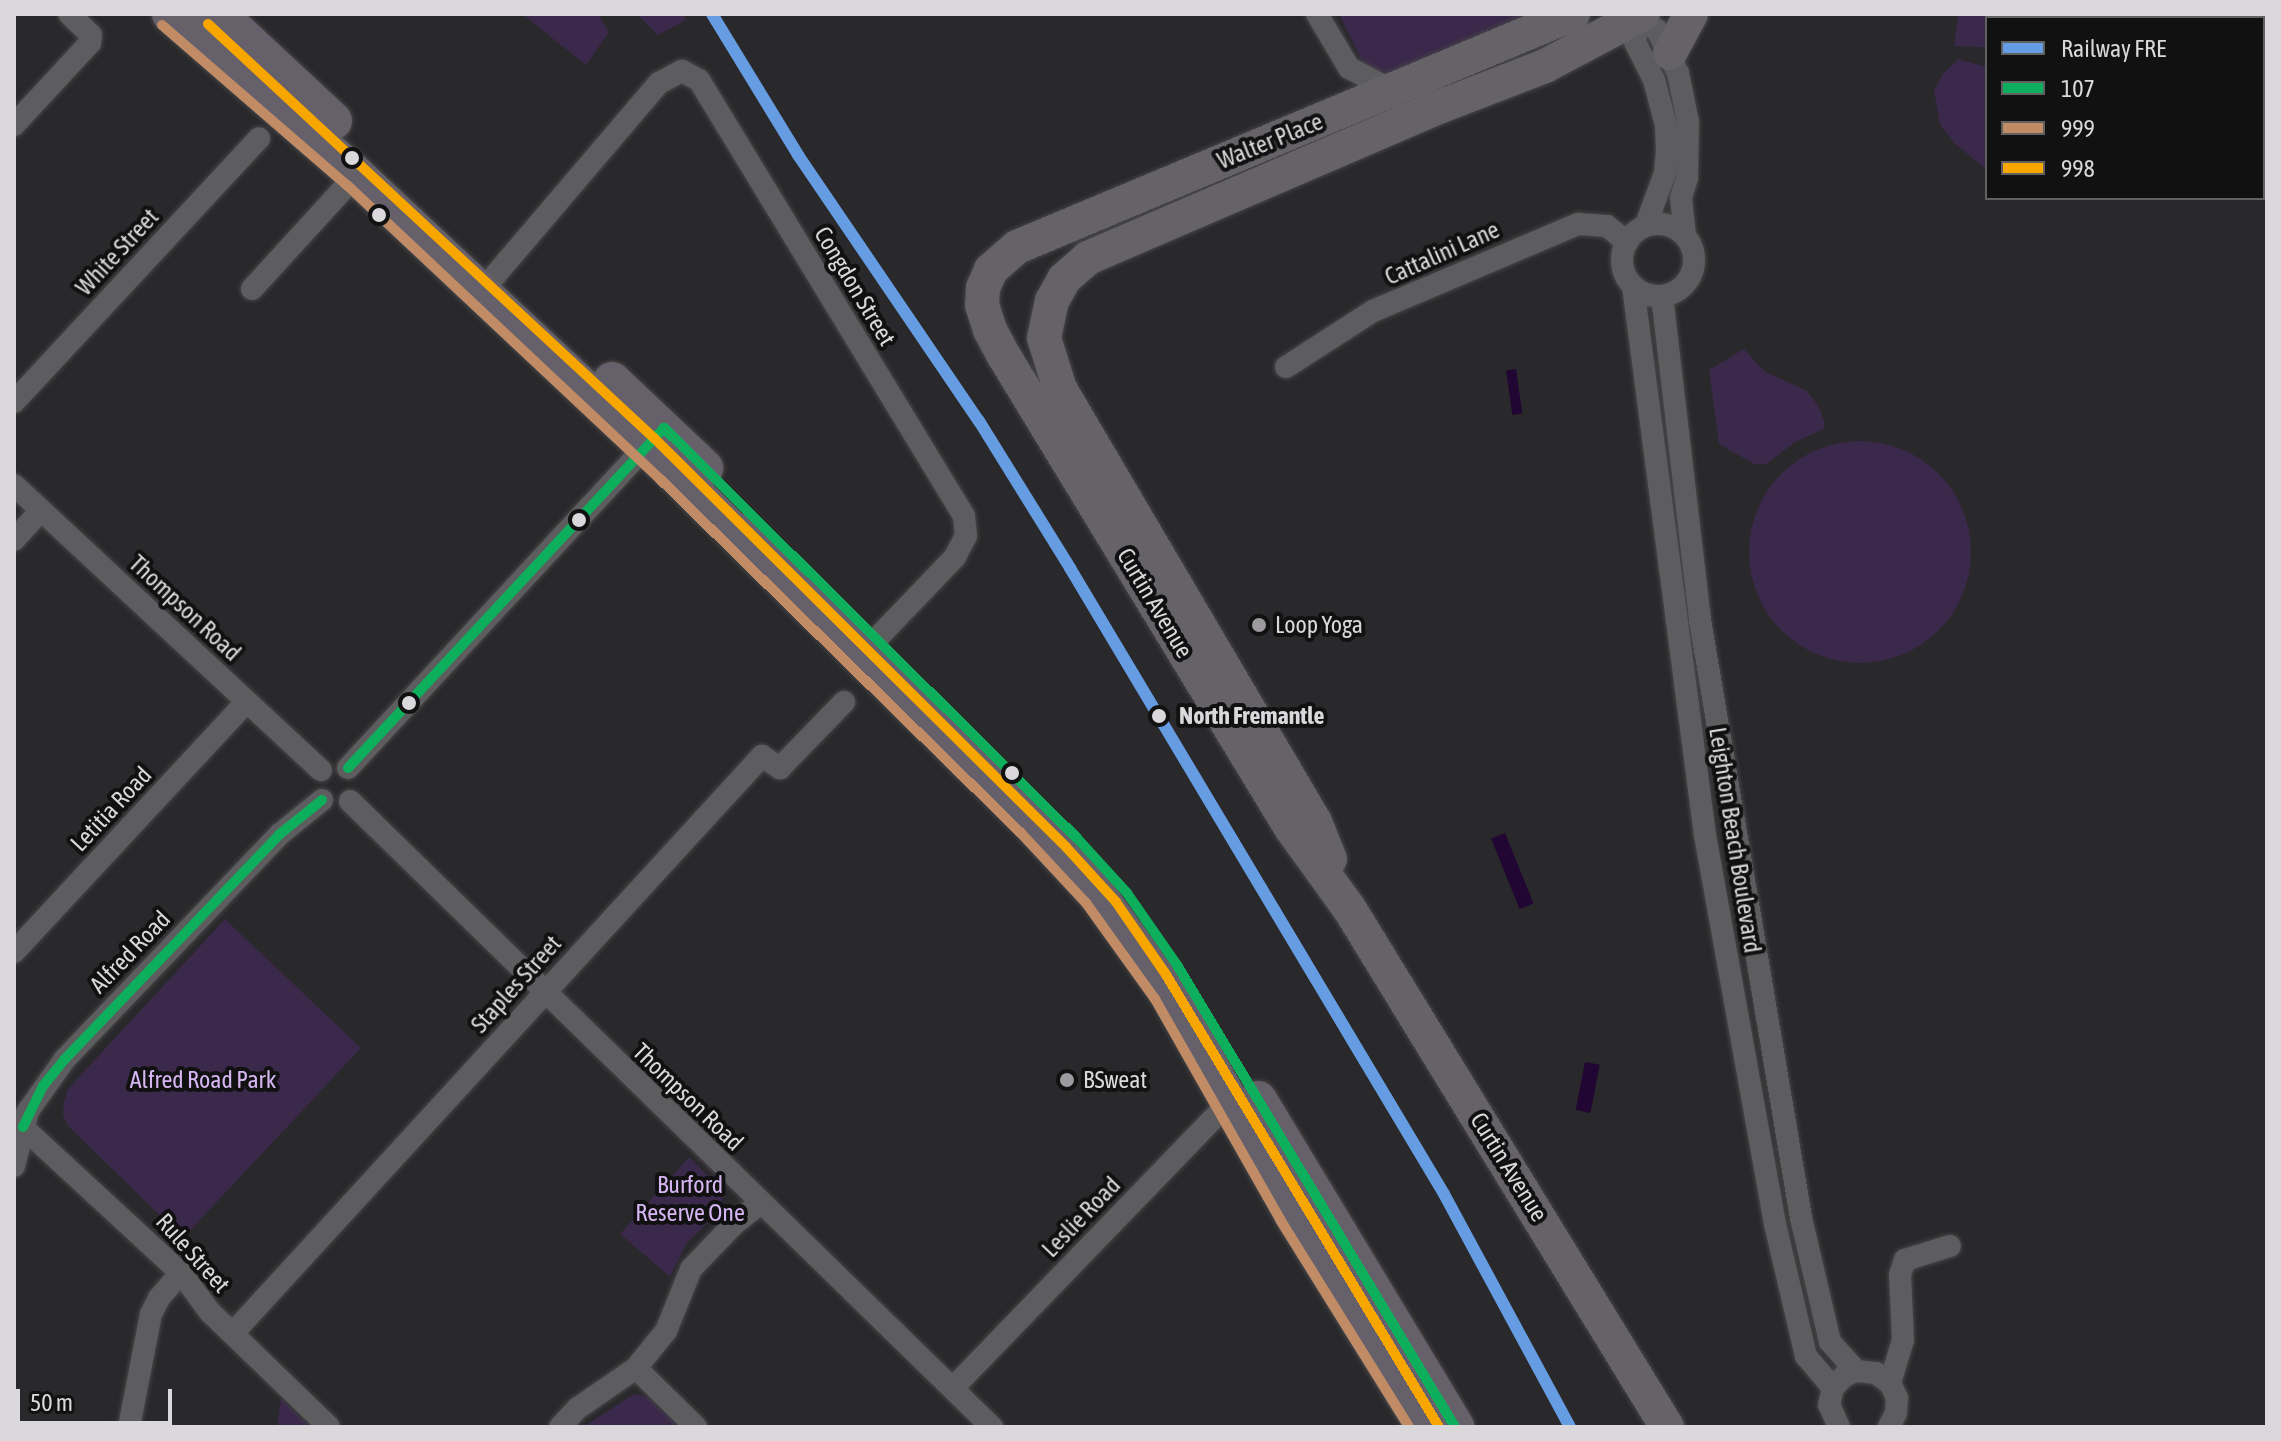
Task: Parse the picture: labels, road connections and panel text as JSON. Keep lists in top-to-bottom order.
{
  "streets": {
    "main road": ["Walter Place", "Curtin Avenue"],
    "street": [
      "White Street",
      "Cattalini Lane",
      "Congdon Street",
      "Thompson Road",
      "Letitia Road",
      "Leighton Beach Boulevard",
      "Alfred Road",
      "Staples Street",
      "Leslie Road",
      "Rule Street"
    ]
  },
  "crossings": [
    ["Walter Place", "Curtin Avenue"],
    ["Cattalini Lane", "Leighton Beach Boulevard"],
    ["Thompson Road", "Letitia Road"],
    ["Thompson Road", "Alfred Road"],
    ["Thompson Road", "Staples Street"],
    ["Thompson Road", "Leslie Road"],
    ["Alfred Road", "Rule Street"],
    ["Staples Street", "Rule Street"]
  ],
  "parks": ["Alfred Road Park", "Burford Reserve One"],
  "places": ["Loop Yoga", "North Fremantle", "BSweat"],
  "lines": [
    "rail line FRE",
    "transit line 998",
    "transit line 999",
    "transit line 107"
  ],
  "legend": [
    "Railway FRE",
    "107",
    "999",
    "998"
  ],
  "scale_bar": "50 m"
}
